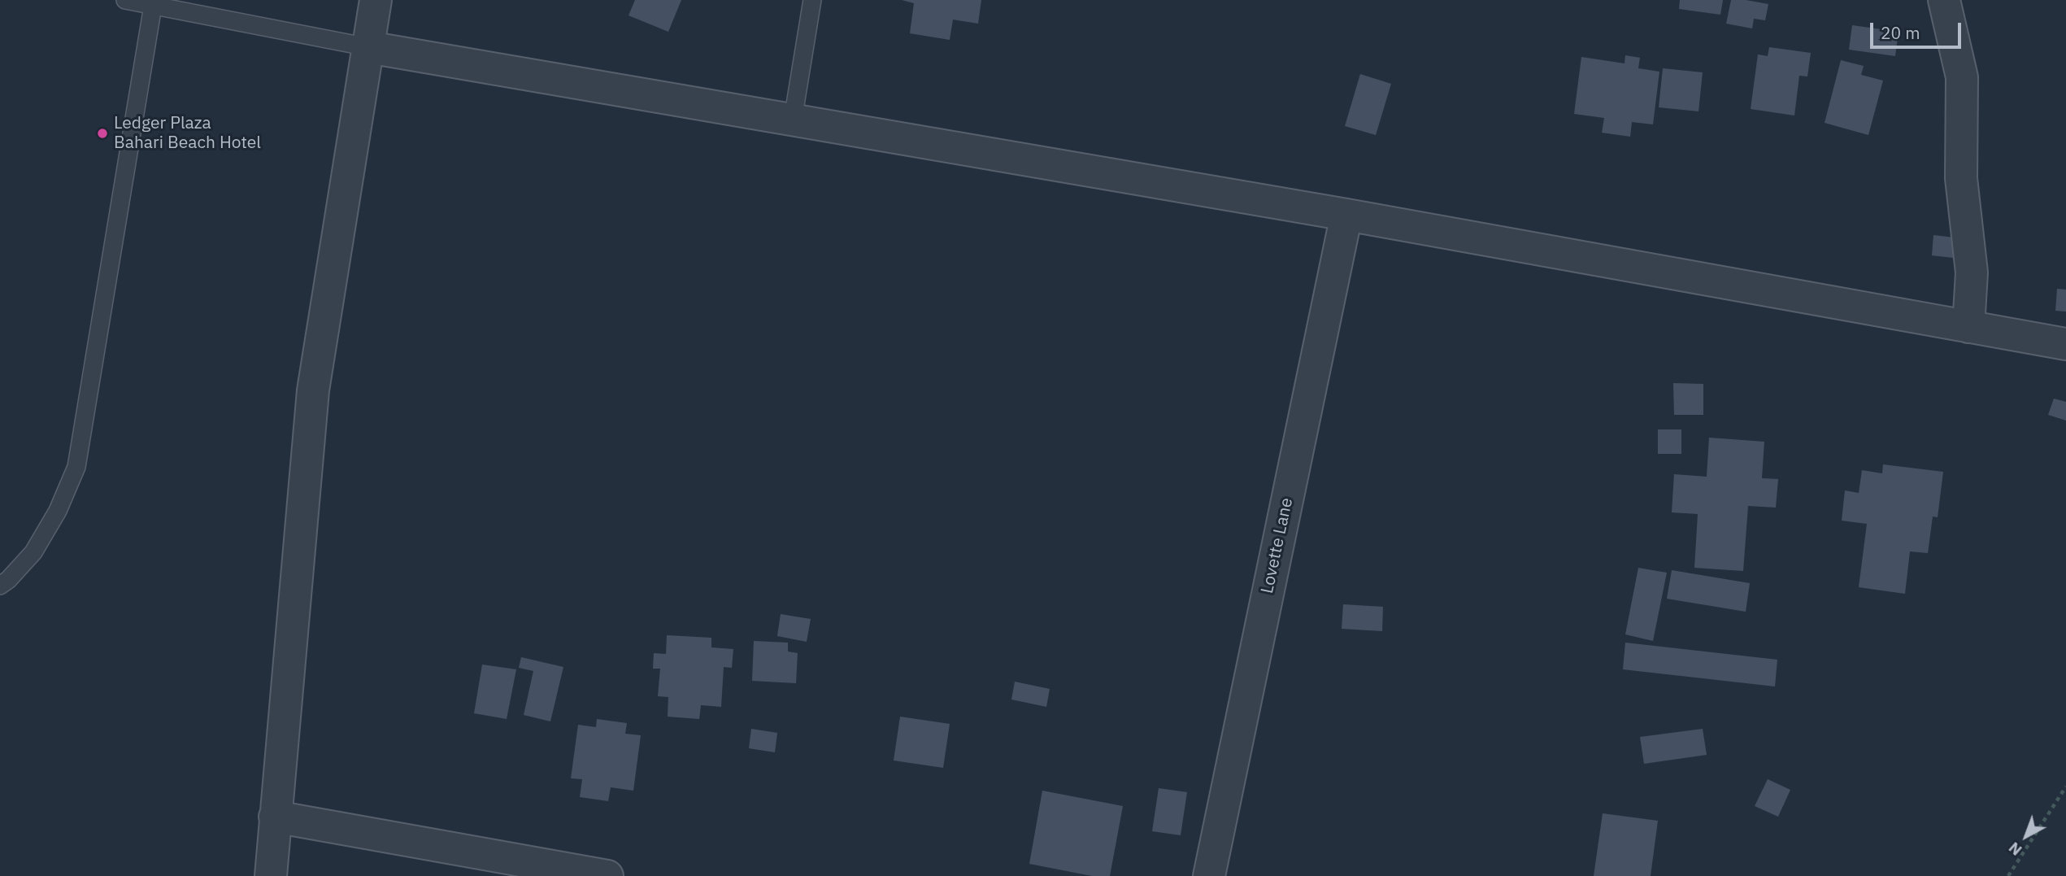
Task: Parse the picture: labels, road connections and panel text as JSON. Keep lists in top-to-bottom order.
{
  "streets": {
    "street": ["Lovette Lane"]
  },
  "places": ["Ledger Plaza Bahari Beach Hotel"],
  "scale_bar": "20 m",
  "north": "bottom left"
}
